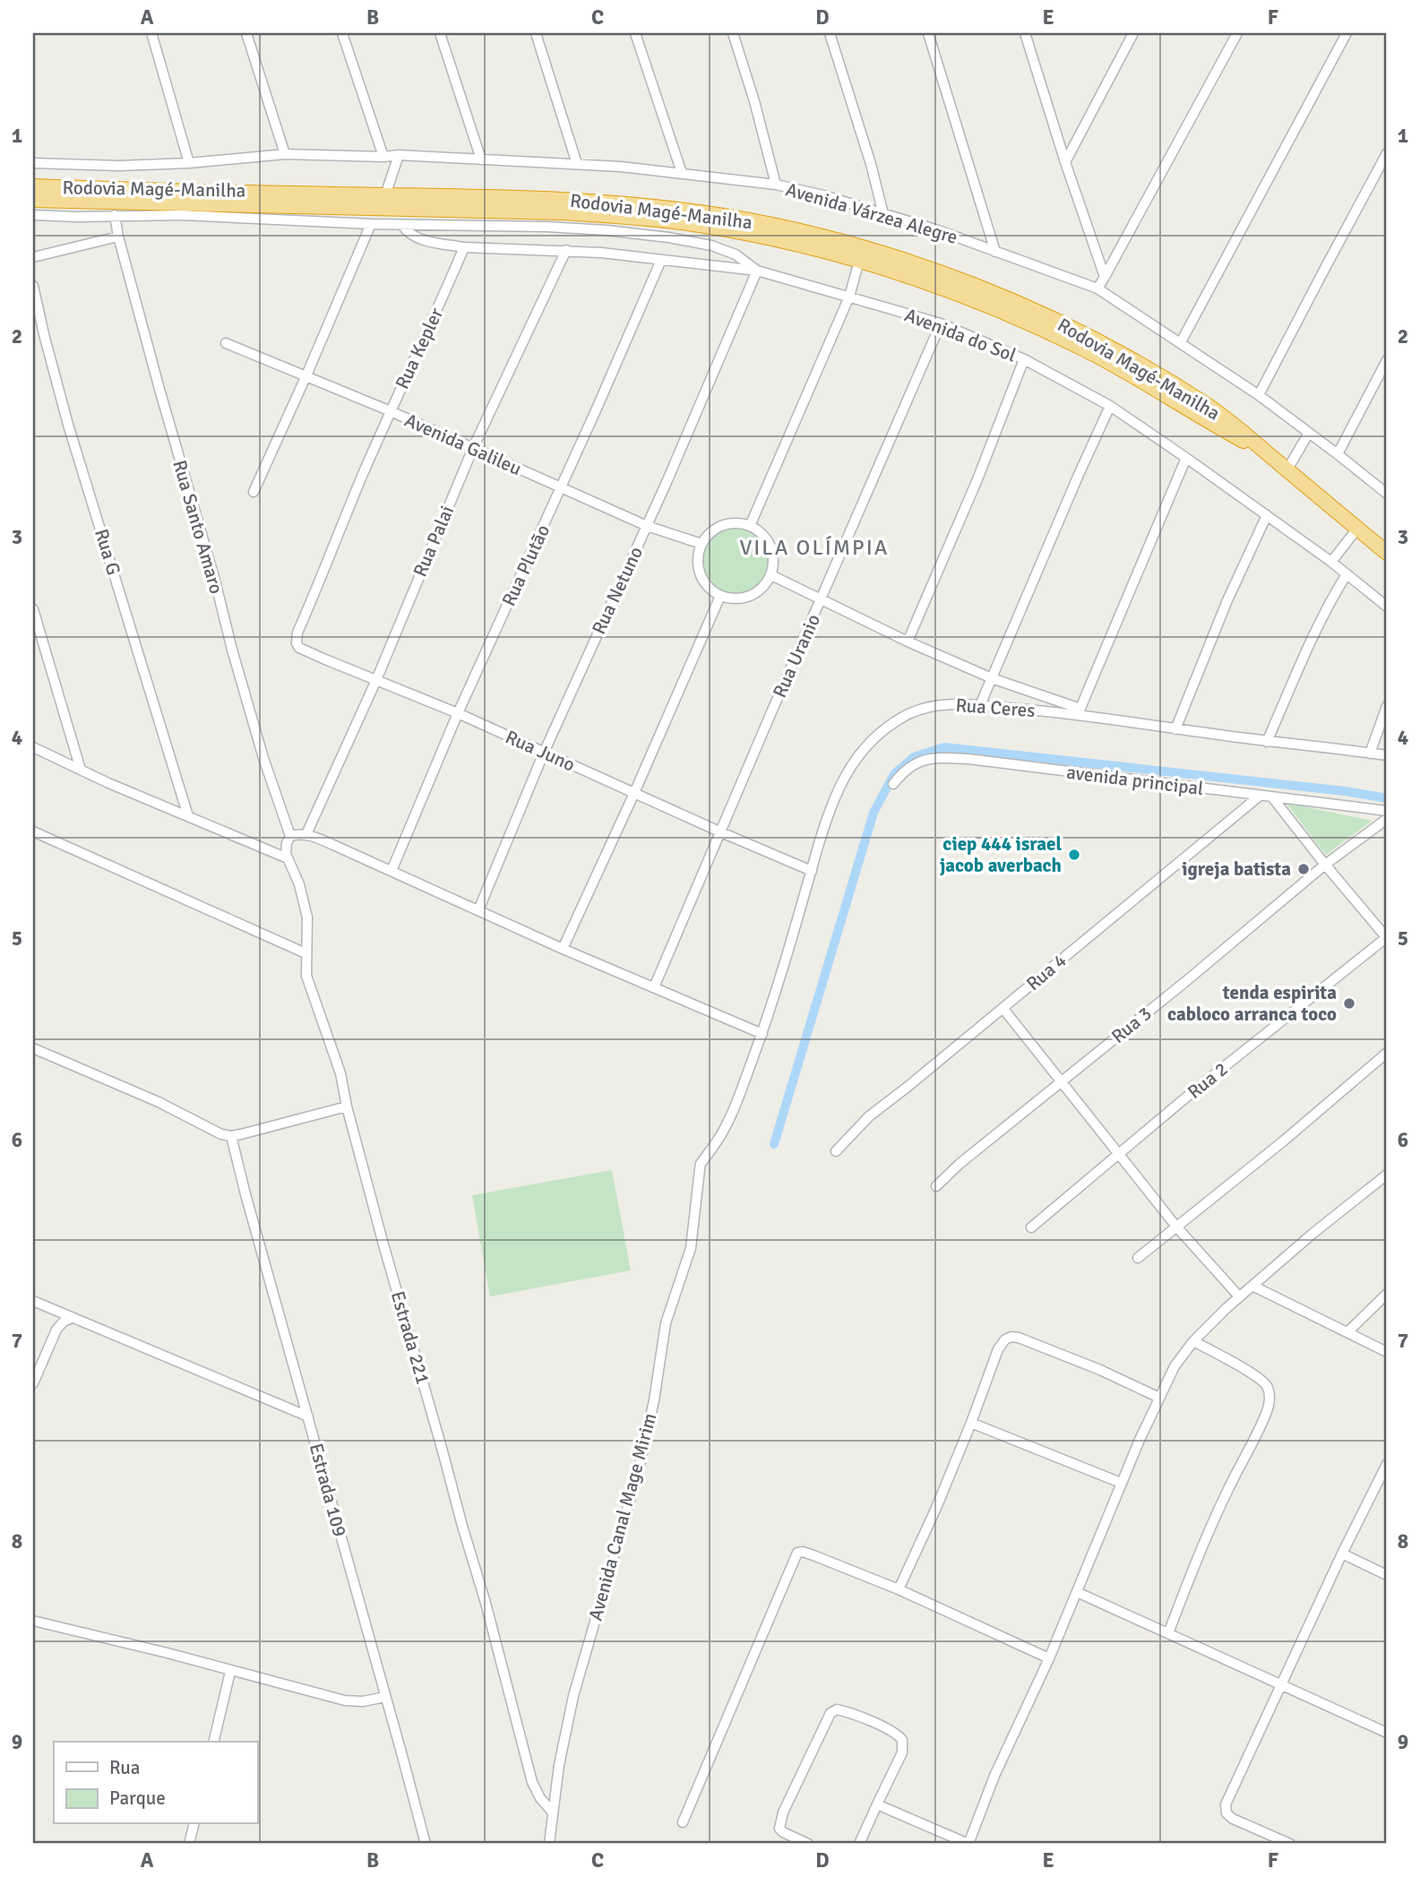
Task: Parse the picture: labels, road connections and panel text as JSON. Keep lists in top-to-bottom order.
{
  "streets": {
    "highway": ["Rodovia Magé-Manilha"],
    "street": [
      "Avenida Várzea Alegre",
      "Avenida do Sol",
      "Rua Kepler",
      "Avenida Galileu",
      "Rua Santo Amaro",
      "Rua Palai",
      "Rua G",
      "Rua Plutão",
      "Rua Netuno",
      "Rua Uranio",
      "Rua Ceres",
      "Rua Juno",
      "avenida principal",
      "Rua 4",
      "Rua 3",
      "Rua 2",
      "Estrada 221",
      "Estrada 109",
      "Avenida Canal Mage Mirim"
    ]
  },
  "crossings": [
    ["Avenida do Sol", "Rua Kepler"],
    ["Avenida do Sol", "Rua Palai"],
    ["Avenida do Sol", "Rua Plutão"],
    ["Avenida do Sol", "Rua Netuno"],
    ["Avenida do Sol", "Rua Uranio"],
    ["Rua Kepler", "Avenida Galileu"],
    ["Rua Kepler", "Rua Juno"],
    ["Avenida Galileu", "Rua Palai"],
    ["Avenida Galileu", "Rua Plutão"],
    ["Avenida Galileu", "Rua Netuno"],
    ["Rua Palai", "Rua Juno"],
    ["Rua Plutão", "Rua Juno"],
    ["Rua Netuno", "Rua Juno"],
    ["Rua Uranio", "Rua Juno"],
    ["Rua Ceres", "Rua Juno"],
    ["Rua Ceres", "Avenida Canal Mage Mirim"],
    ["avenida principal", "Rua 4"],
    ["Estrada 221", "Avenida Canal Mage Mirim"]
  ],
  "districts": ["VILA OLÍMPIA"],
  "places": ["ciep 444 israel jacob averbach", "igreja batista", "tenda espirita cabloco arranca toco"],
  "legend": ["Rua", "Parque"],
  "grid": {
    "columns": [
      "A",
      "B",
      "C",
      "D",
      "E",
      "F"
    ],
    "rows": [
      "1",
      "2",
      "3",
      "4",
      "5",
      "6",
      "7",
      "8",
      "9"
    ]
  }
}
